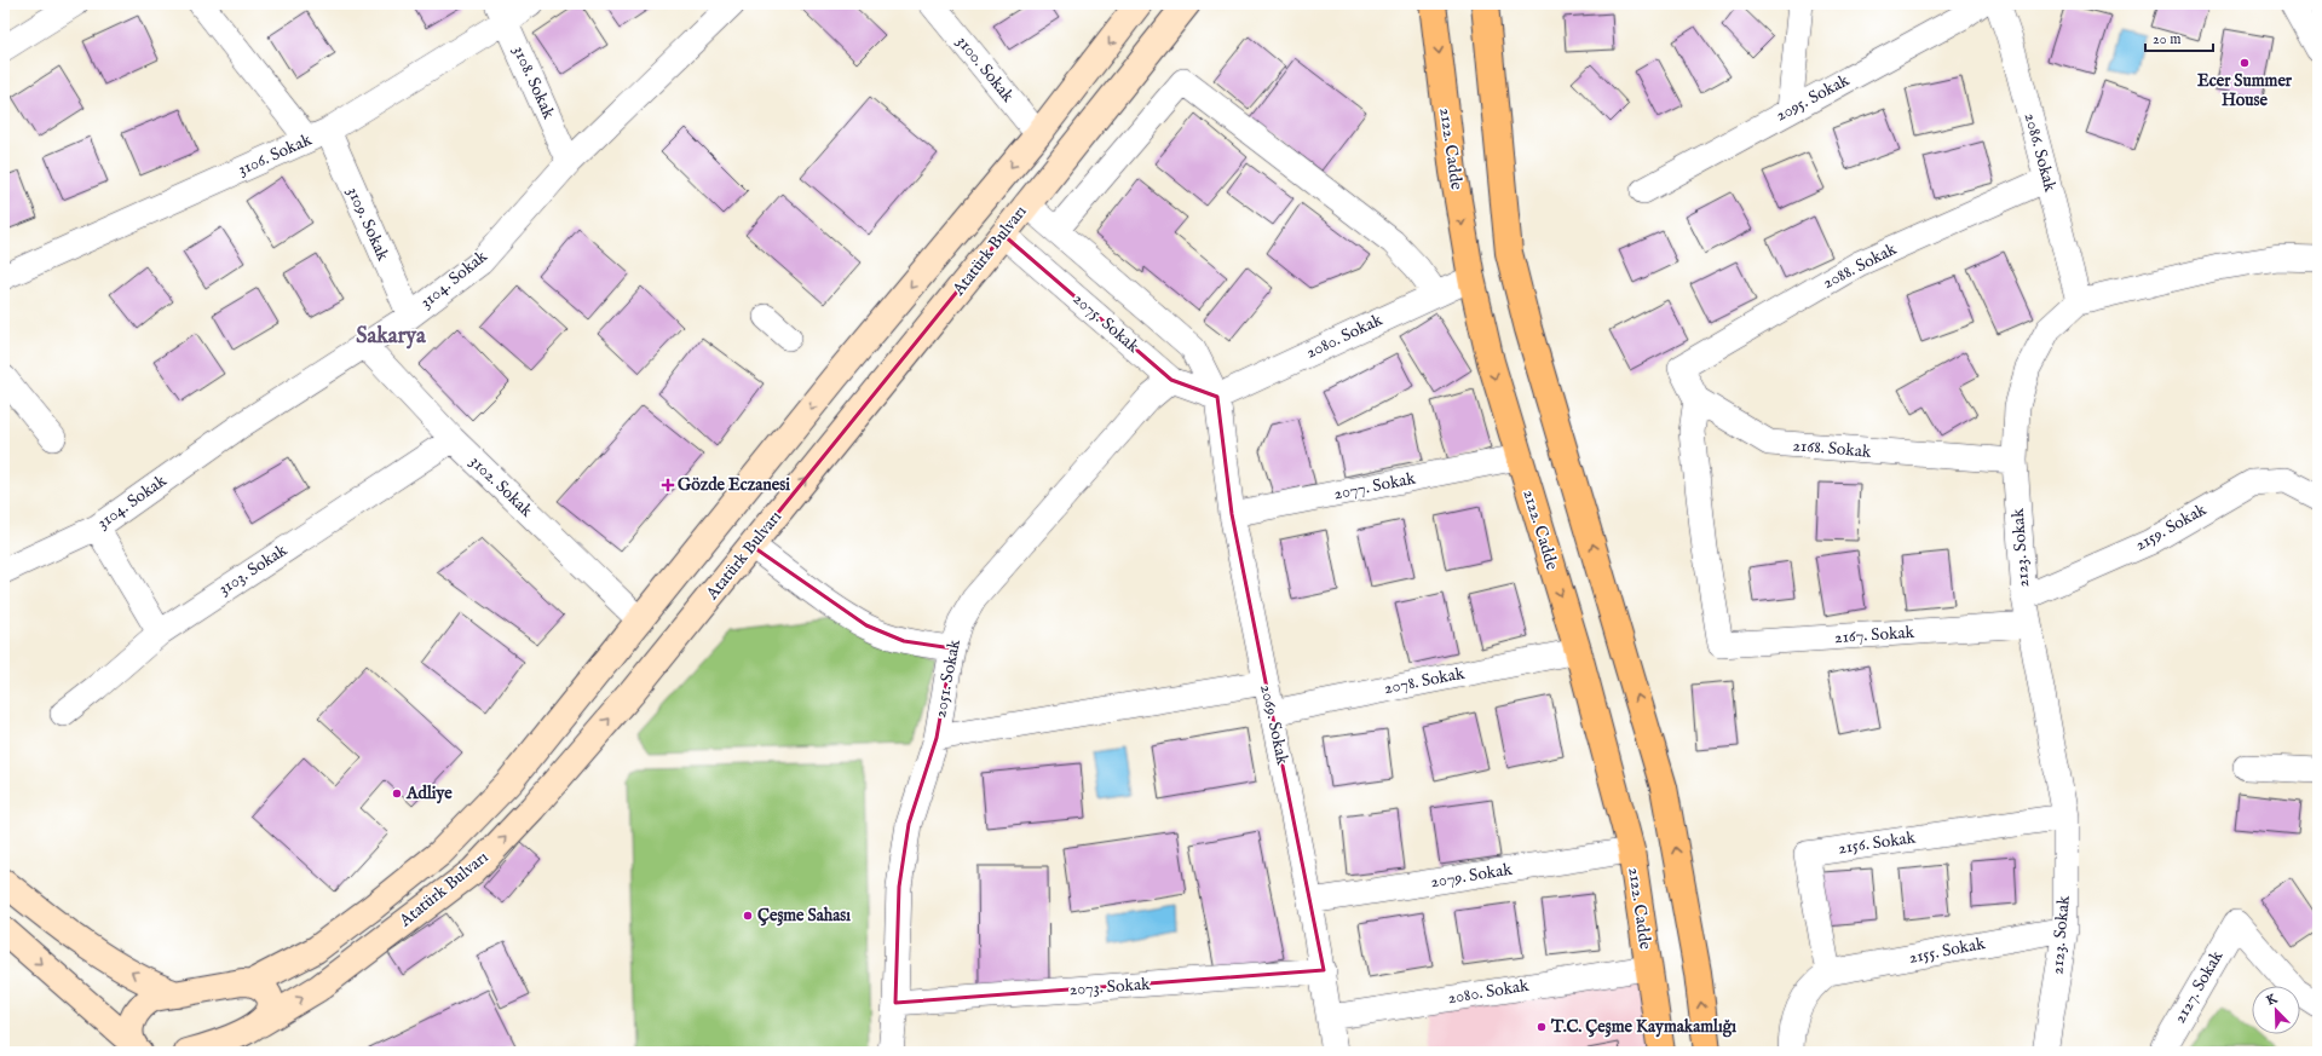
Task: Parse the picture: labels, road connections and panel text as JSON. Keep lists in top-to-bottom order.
{
  "streets": {
    "highway": ["2122. Cadde"],
    "main road": ["Atatürk Bulvarı"],
    "street": [
      "3100. Sokak",
      "3108. Sokak",
      "2095. Sokak",
      "2086. Sokak",
      "3106. Sokak",
      "3109. Sokak",
      "2088. Sokak",
      "3104. Sokak",
      "2075. Sokak",
      "2080. Sokak",
      "2168. Sokak",
      "3102. Sokak",
      "2077. Sokak",
      "2159. Sokak",
      "2123. Sokak",
      "3103. Sokak",
      "2167. Sokak",
      "2051. Sokak",
      "2078. Sokak",
      "2069. Sokak",
      "2156. Sokak",
      "2079. Sokak",
      "2155. Sokak",
      "2073. Sokak",
      "2127. Sokak"
    ]
  },
  "crossings": [
    ["3100. Sokak", "Atatürk Bulvarı"],
    ["3108. Sokak", "3106. Sokak"],
    ["3108. Sokak", "3104. Sokak"],
    ["2122. Cadde", "2080. Sokak"],
    ["2122. Cadde", "2077. Sokak"],
    ["2122. Cadde", "2078. Sokak"],
    ["2122. Cadde", "2079. Sokak"],
    ["2086. Sokak", "2088. Sokak"],
    ["2086. Sokak", "2123. Sokak"],
    ["3106. Sokak", "3109. Sokak"],
    ["3109. Sokak", "3104. Sokak"],
    ["Atatürk Bulvarı", "2075. Sokak"],
    ["Atatürk Bulvarı", "3102. Sokak"],
    ["Atatürk Bulvarı", "2069. Sokak"],
    ["2088. Sokak", "2168. Sokak"],
    ["2088. Sokak", "2167. Sokak"],
    ["3104. Sokak", "3102. Sokak"],
    ["2075. Sokak", "2080. Sokak"],
    ["2075. Sokak", "2051. Sokak"],
    ["2075. Sokak", "2069. Sokak"],
    ["2080. Sokak", "2069. Sokak"],
    ["2168. Sokak", "2123. Sokak"],
    ["2168. Sokak", "2167. Sokak"],
    ["3102. Sokak", "3103. Sokak"],
    ["2077. Sokak", "2069. Sokak"],
    ["2159. Sokak", "2123. Sokak"],
    ["2123. Sokak", "2167. Sokak"],
    ["2123. Sokak", "2156. Sokak"],
    ["2123. Sokak", "2155. Sokak"],
    ["2051. Sokak", "2073. Sokak"],
    ["2078. Sokak", "2069. Sokak"],
    ["2069. Sokak", "2079. Sokak"],
    ["2069. Sokak", "2073. Sokak"],
    ["2156. Sokak", "2155. Sokak"]
  ],
  "districts": ["Sakarya"],
  "places": {
    "other": [
      "Ecer Summer House",
      "Adliye",
      "Çeşme Sahası",
      "T.C. Çeşme Kaymakamlığı"
    ],
    "health": ["Gözde Eczanesi"]
  },
  "scale_bar": "20 m",
  "north": "top left"
}
